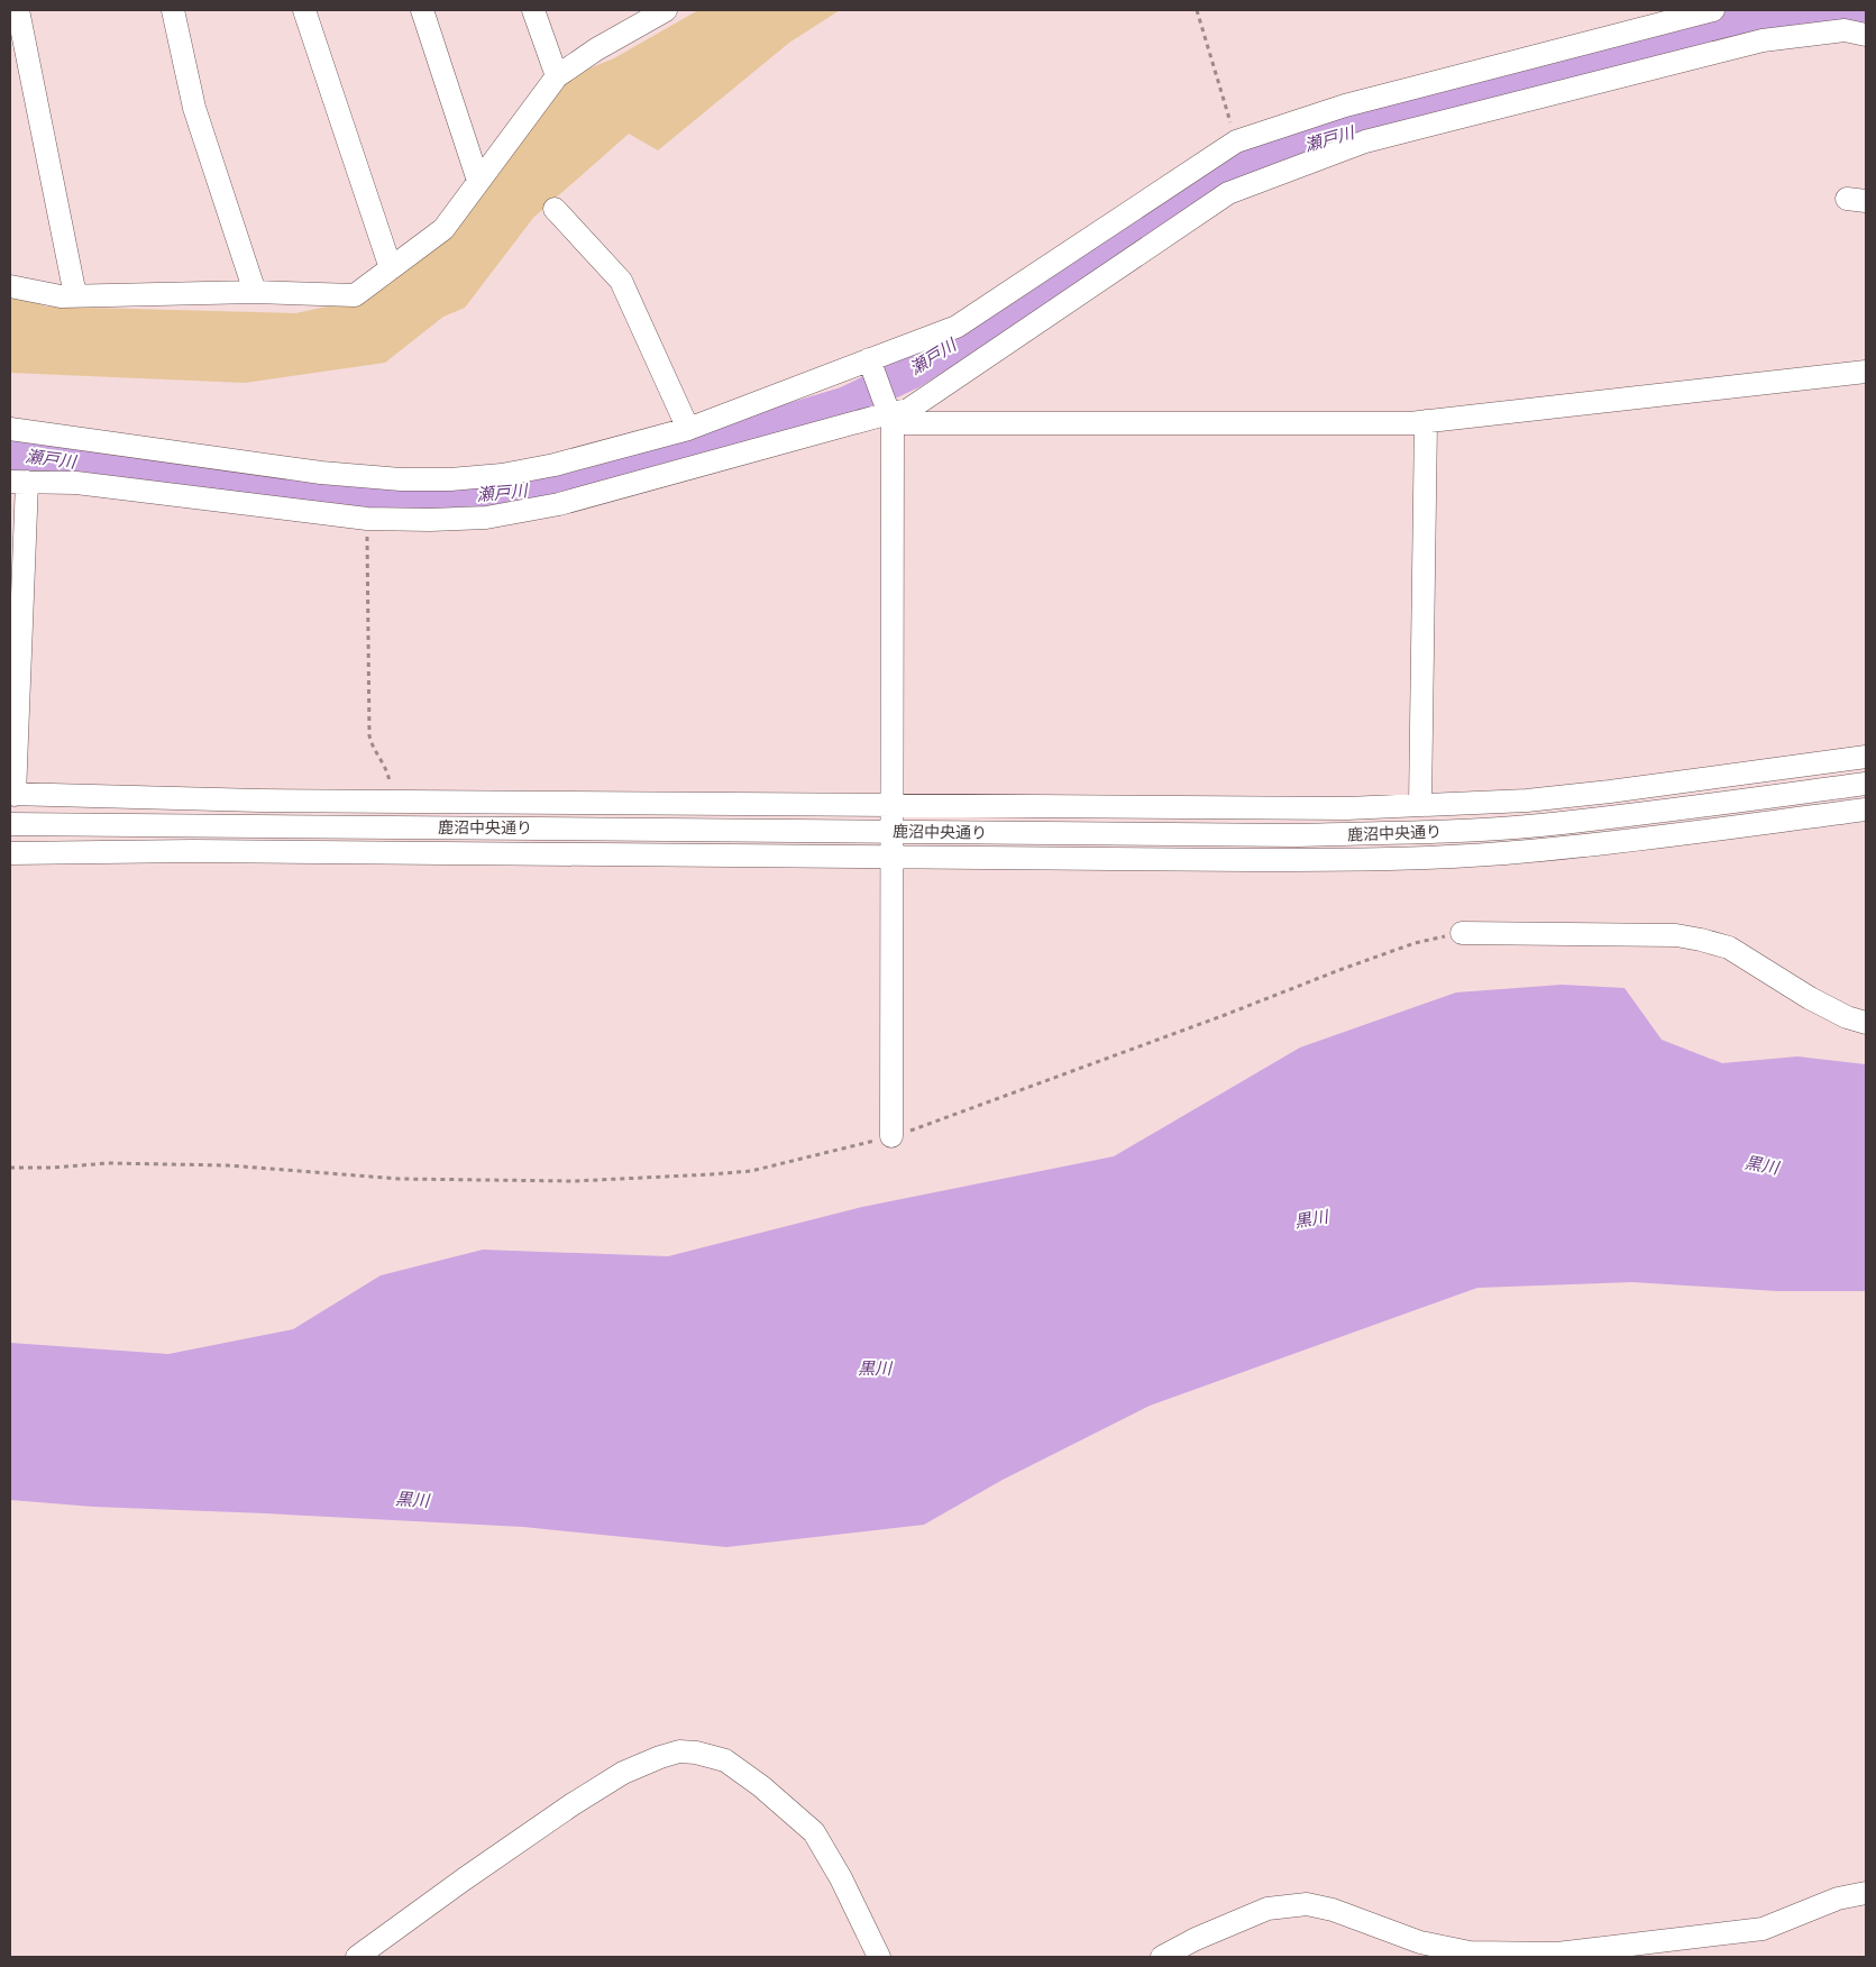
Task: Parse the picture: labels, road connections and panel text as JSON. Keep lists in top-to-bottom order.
{
  "streets": {
    "street": ["鹿沼中央通り"]
  },
  "water": ["瀬戸川", "黒川"]
}
